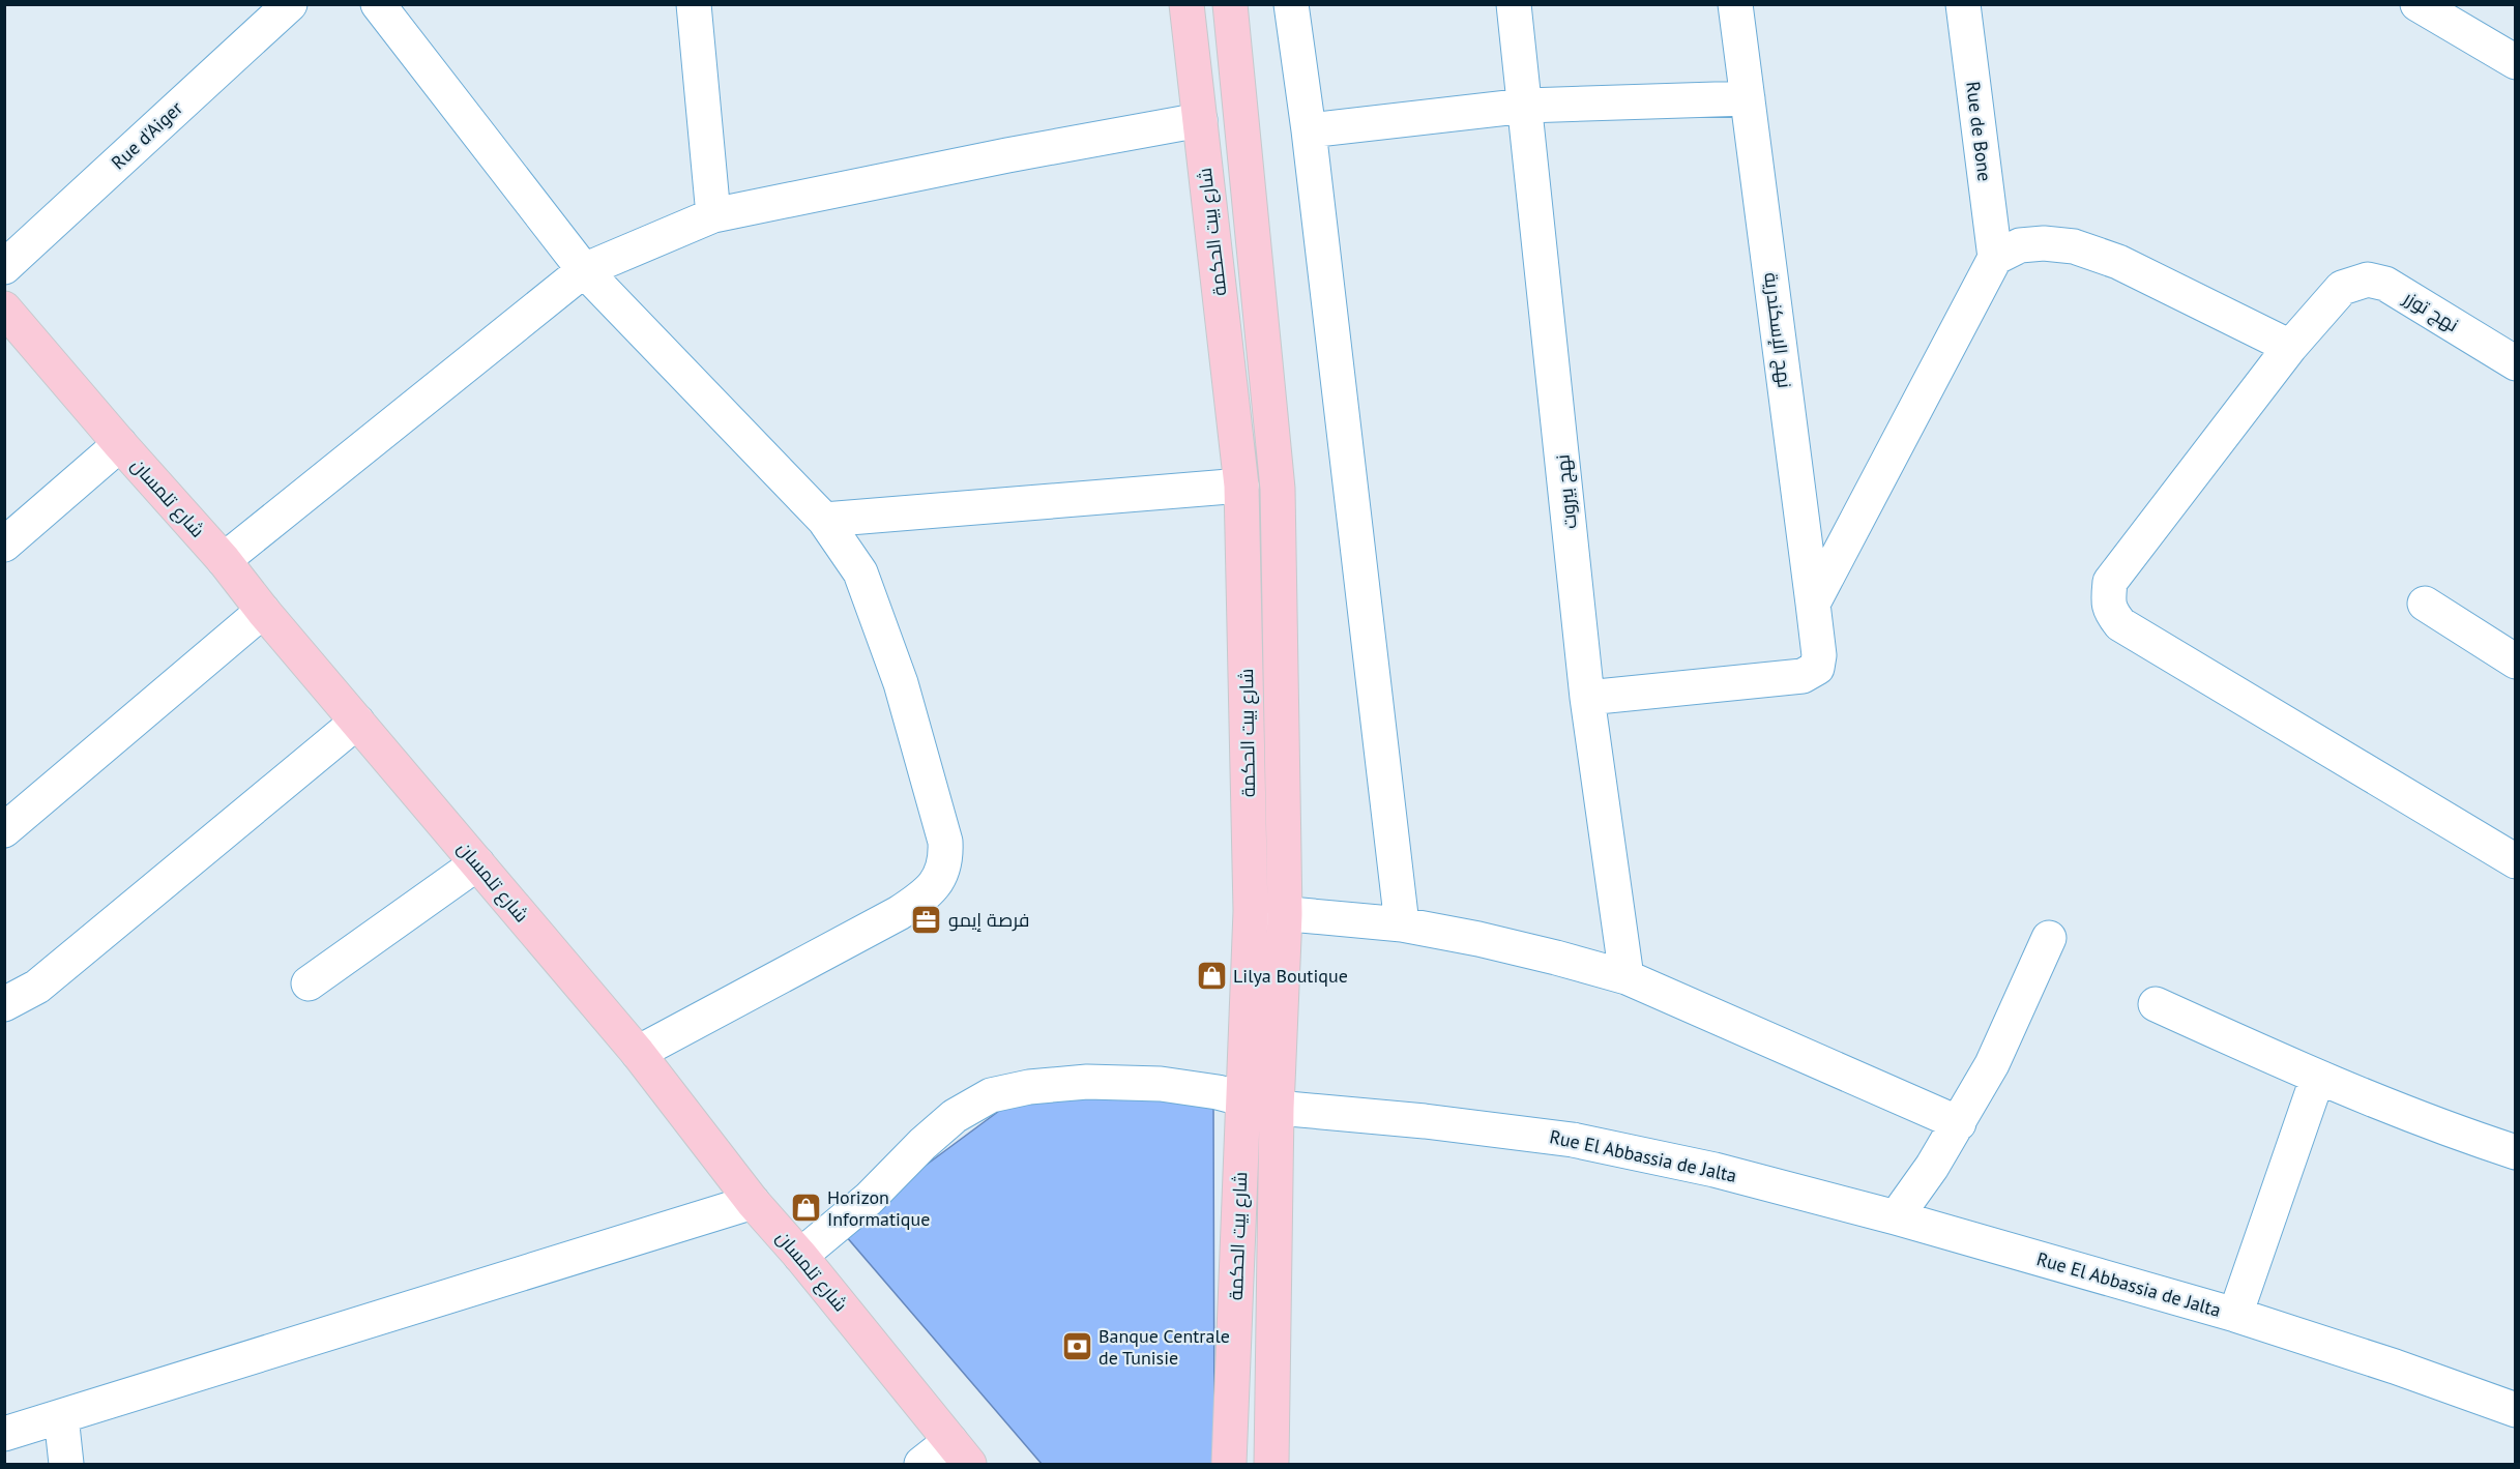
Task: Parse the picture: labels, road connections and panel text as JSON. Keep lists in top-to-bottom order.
{
  "streets": {
    "main road": ["شارع بيت الحكمة", "شارع تلمسان"],
    "street": [
      "Rue de Bone",
      "Rue d'Aiger",
      "نهج توزر",
      "نهج الإسكندرية",
      "نهج بيروت",
      "Rue El Abbassia de Jalta"
    ]
  },
  "crossings": [
    ["شارع بيت الحكمة", "Rue El Abbassia de Jalta"],
    ["نهج الإسكندرية", "نهج بيروت"],
    ["شارع تلمسان", "Rue El Abbassia de Jalta"]
  ],
  "places": {
    "office": ["فرصة إيمو"],
    "shop": ["Lilya Boutique", "Horizon Informatique"],
    "bank": ["Banque Centrale de Tunisie"]
  }
}
